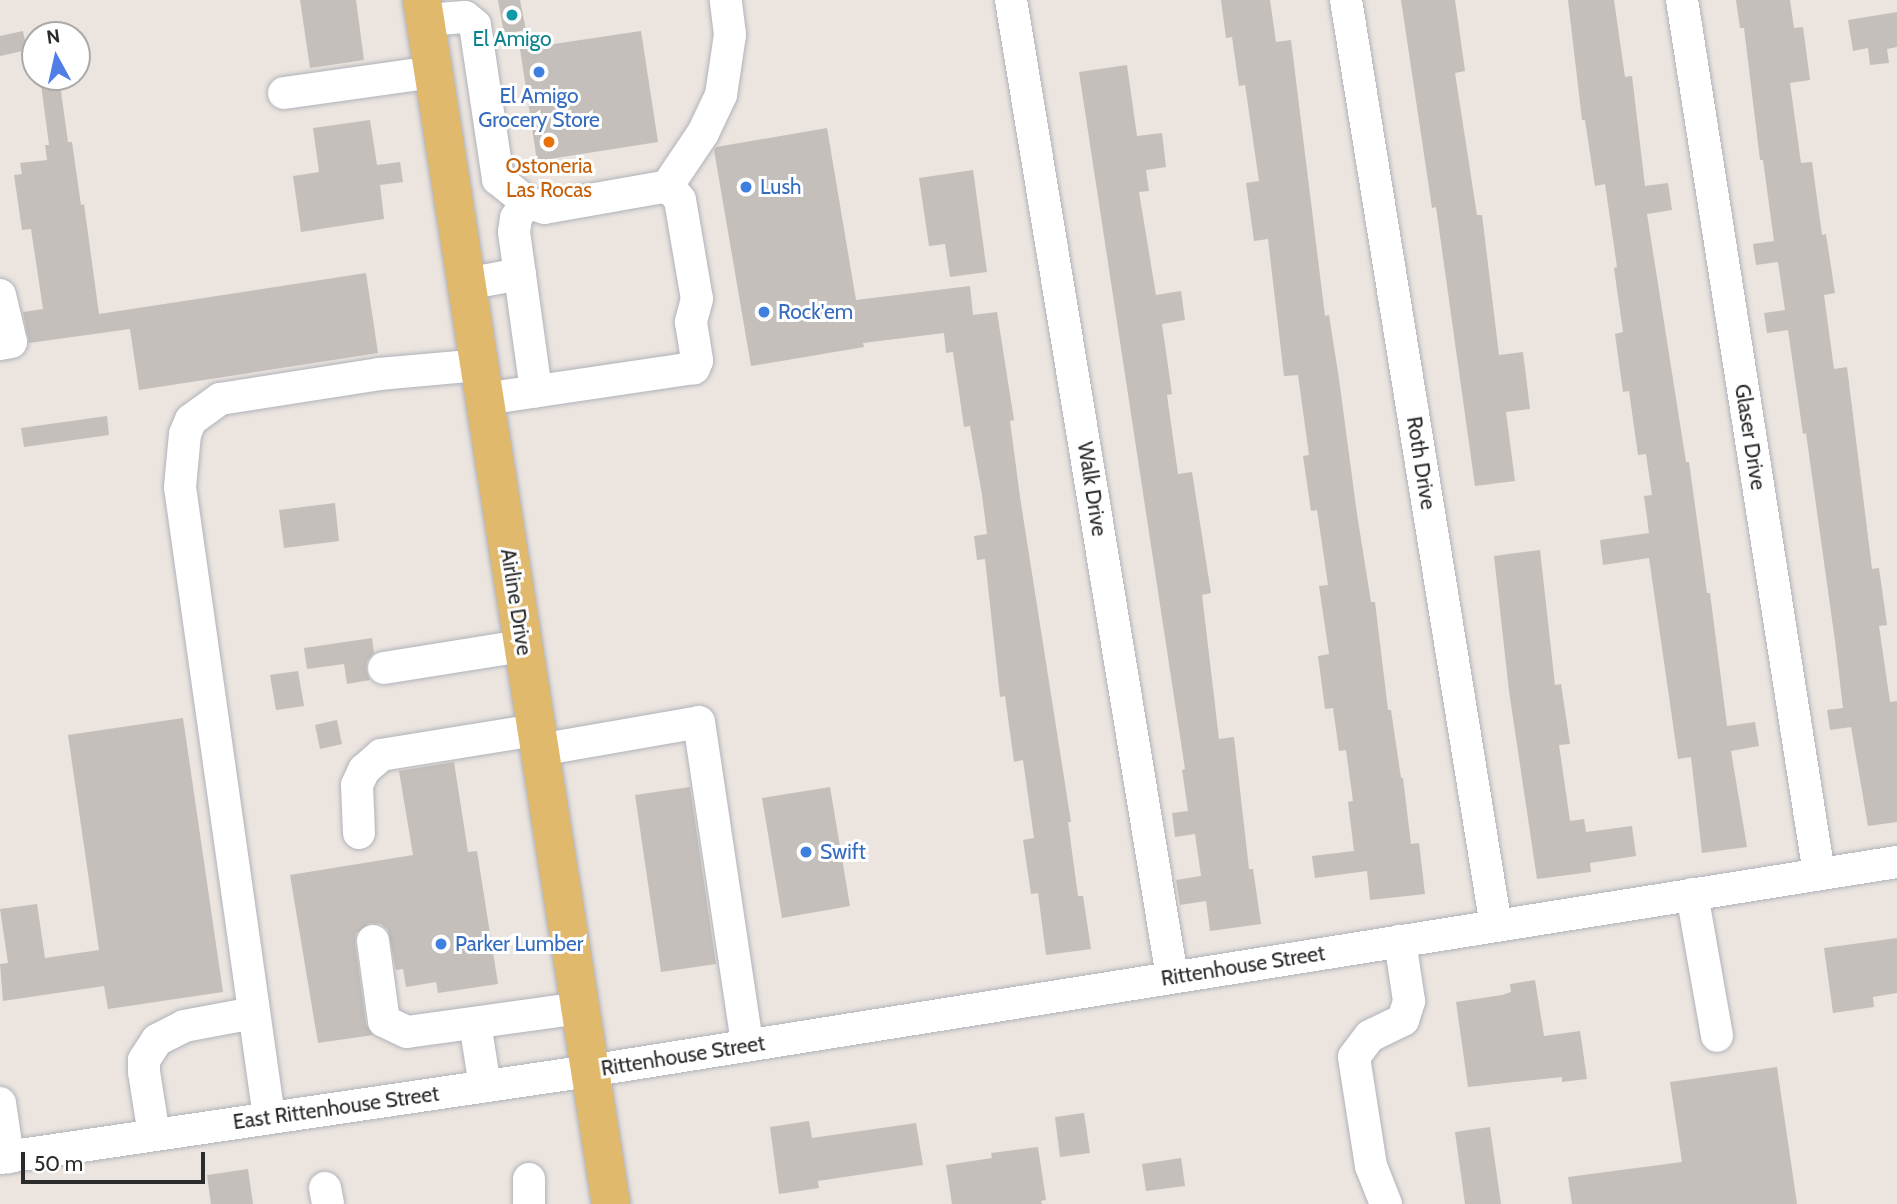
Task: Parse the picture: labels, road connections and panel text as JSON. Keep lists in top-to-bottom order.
{
  "streets": {
    "main road": ["Airline Drive"],
    "street": [
      "Glaser Drive",
      "Roth Drive",
      "Walk Drive",
      "Rittenhouse Street",
      "East Rittenhouse Street"
    ]
  },
  "crossings": [
    ["Glaser Drive", "Rittenhouse Street"],
    ["Roth Drive", "Rittenhouse Street"],
    ["Walk Drive", "Rittenhouse Street"],
    ["Airline Drive", "Rittenhouse Street"],
    ["Airline Drive", "East Rittenhouse Street"],
    ["Rittenhouse Street", "East Rittenhouse Street"]
  ],
  "places": [
    "El Amigo",
    "El Amigo Grocery Store",
    "Ostoneria Las Rocas",
    "Lush",
    "Rock'em",
    "Swift",
    "Parker Lumber"
  ],
  "scale_bar": "50 m",
  "north": "top"
}
